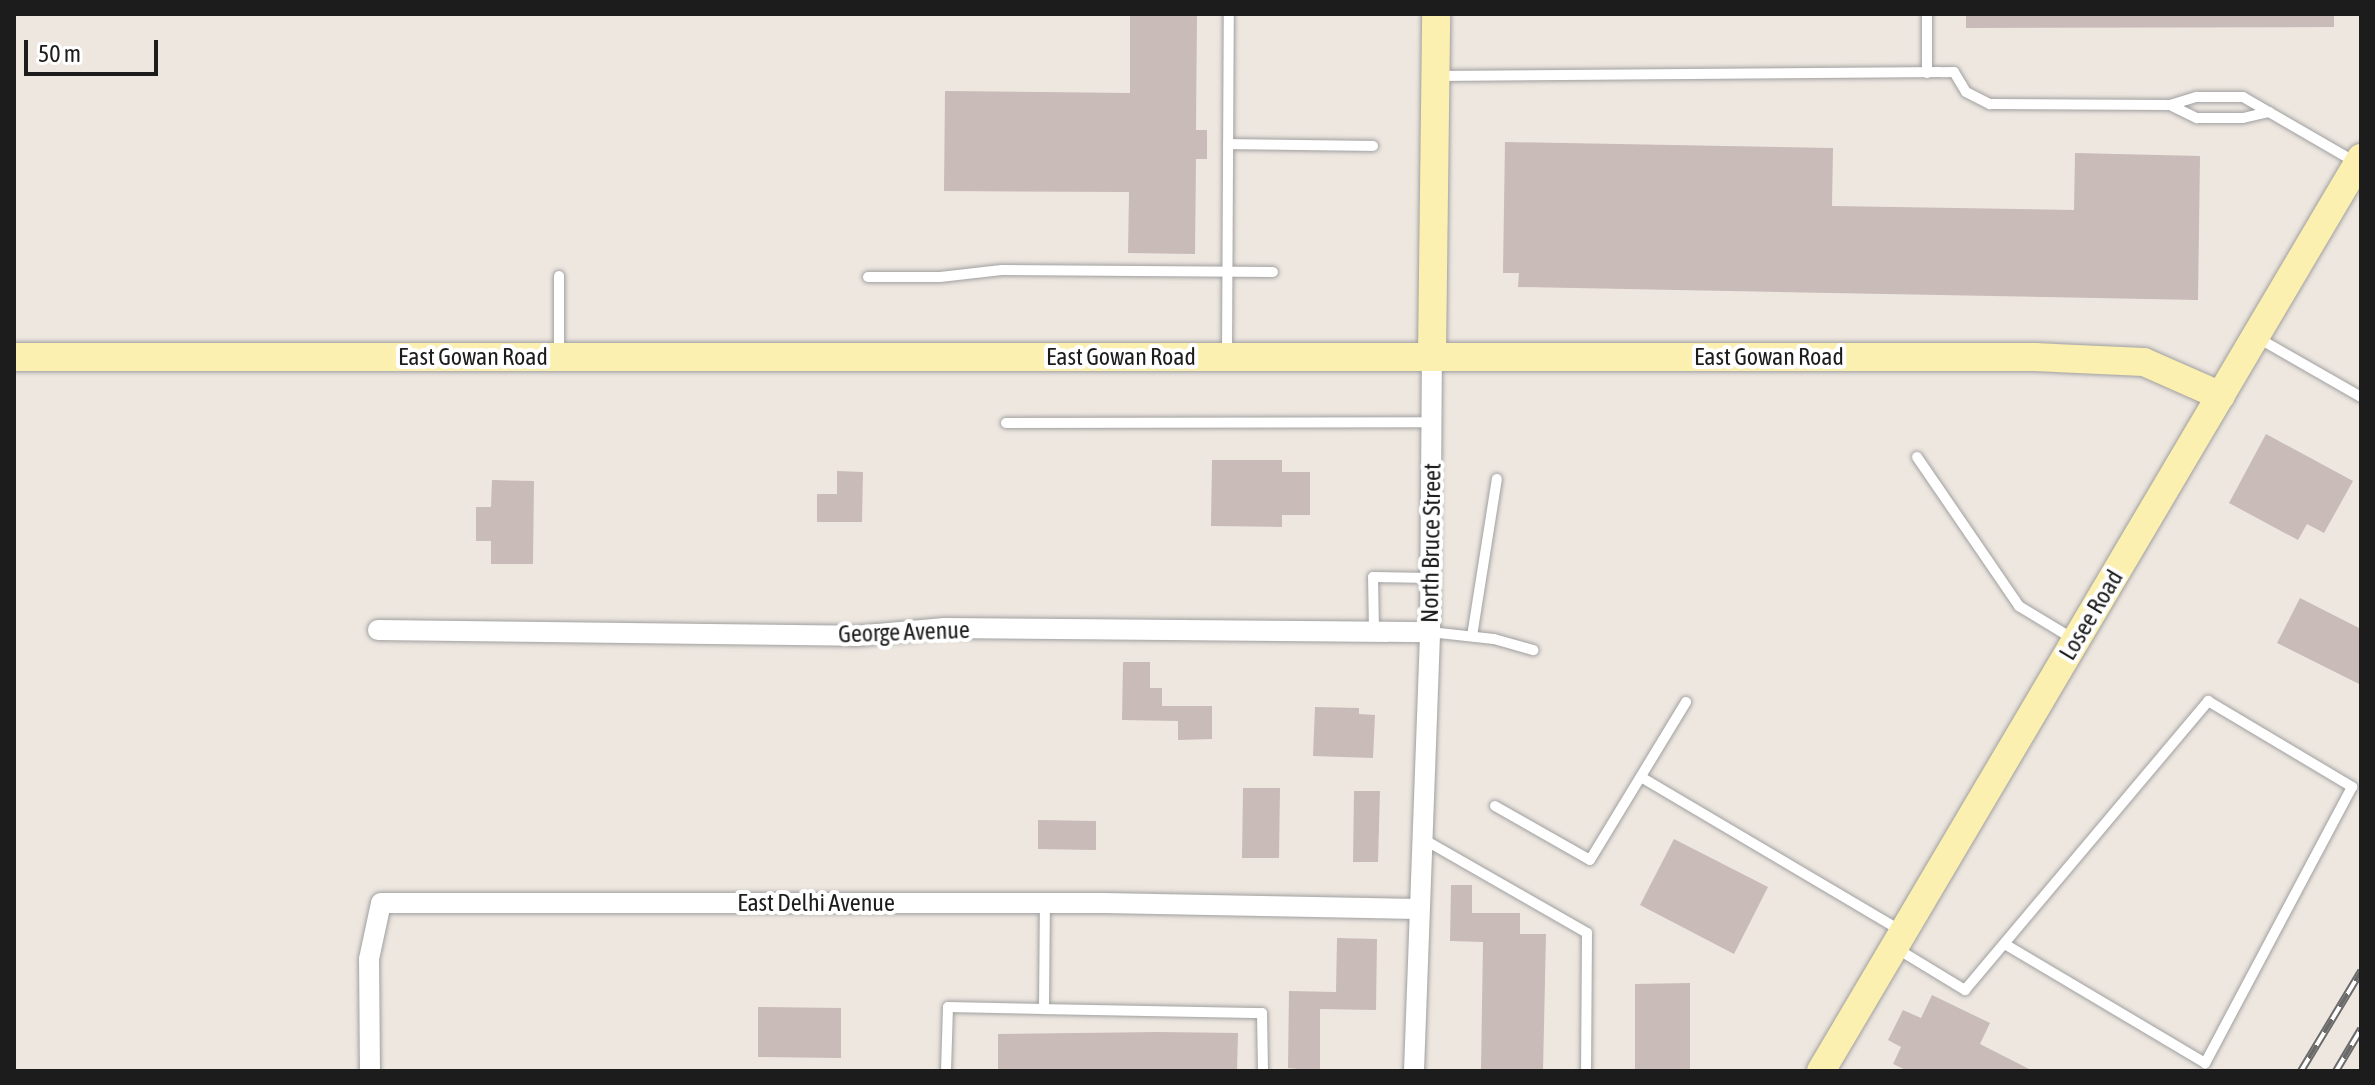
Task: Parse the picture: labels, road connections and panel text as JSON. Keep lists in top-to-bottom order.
{
  "streets": {
    "street": [
      "East Gowan Road",
      "North Bruce Street",
      "Losee Road",
      "George Avenue",
      "East Delhi Avenue"
    ]
  },
  "crossings": [
    ["East Gowan Road", "North Bruce Street"],
    ["East Gowan Road", "Losee Road"],
    ["North Bruce Street", "George Avenue"],
    ["North Bruce Street", "East Delhi Avenue"]
  ],
  "scale_bar": "50 m"
}
